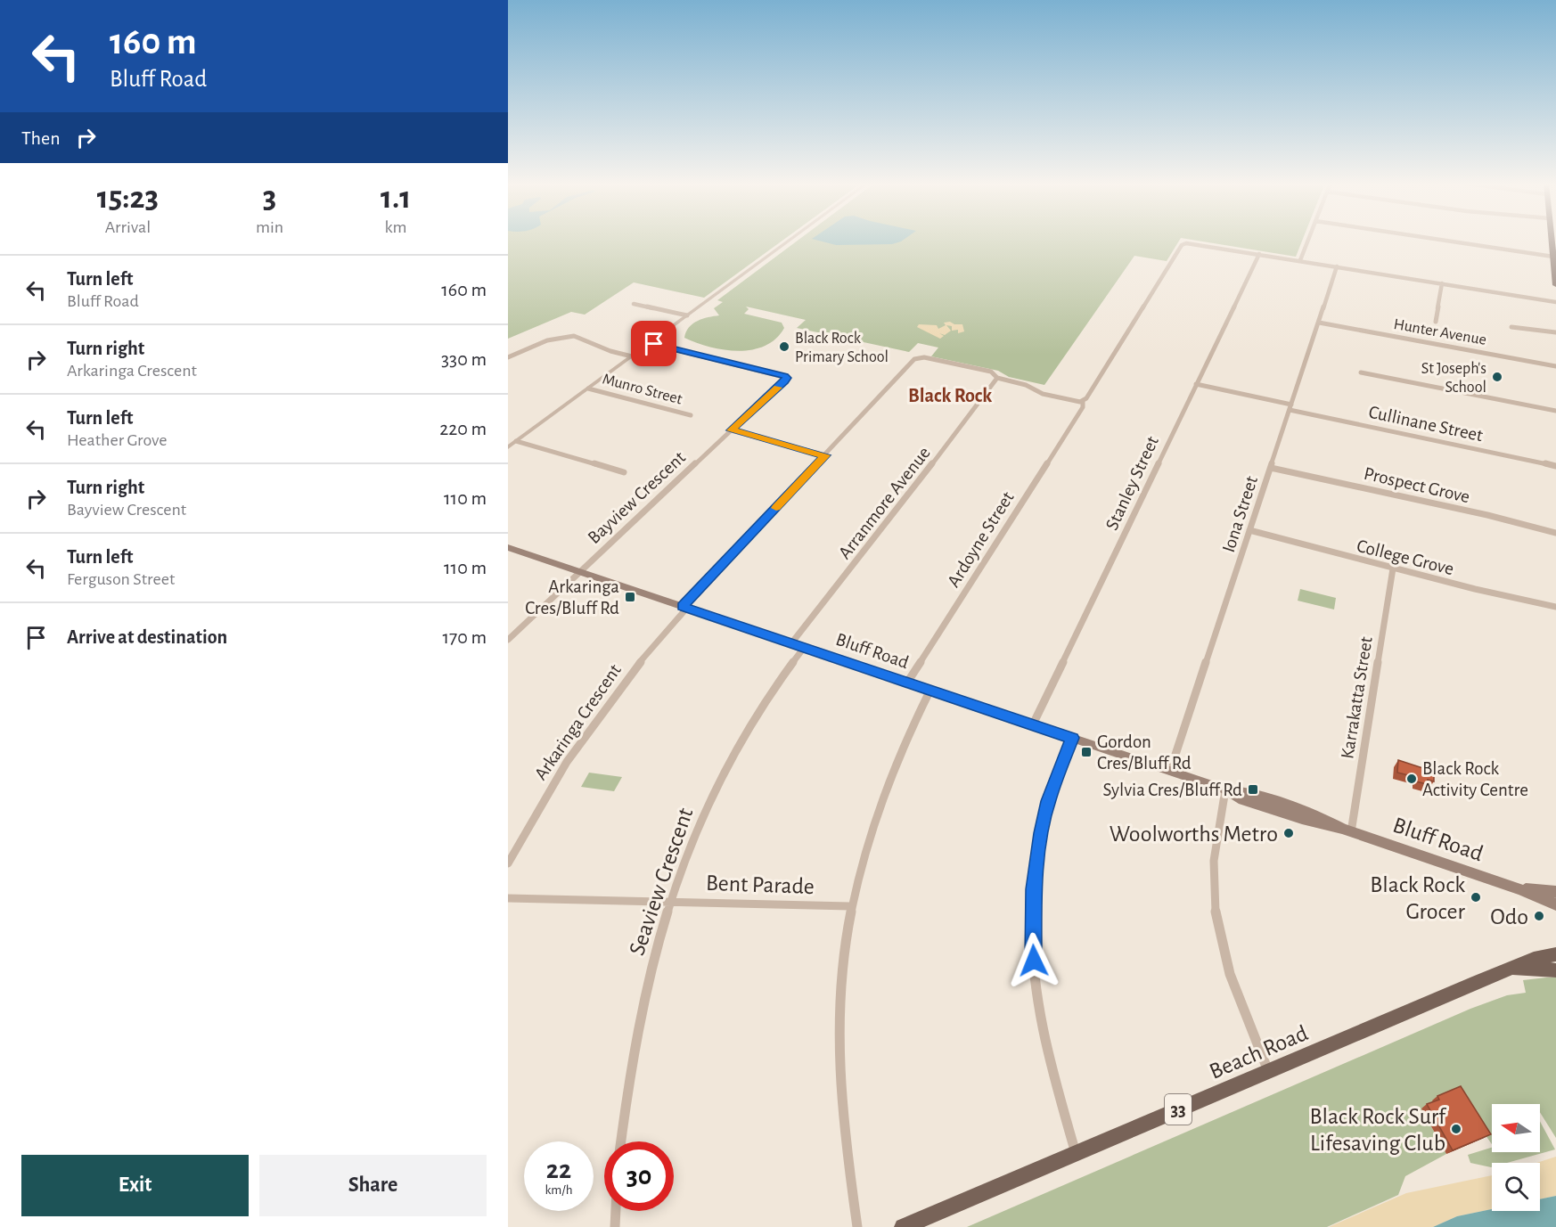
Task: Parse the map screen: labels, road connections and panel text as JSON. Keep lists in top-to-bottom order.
{
  "streets": {
    "main road": ["Bluff Road", "Beach Road", "33"],
    "street": [
      "Hunter Avenue",
      "Munro Street",
      "Cullinane Street",
      "Stanley Street",
      "Prospect Grove",
      "Bayview Crescent",
      "Arranmore Avenue",
      "Iona Street",
      "Ardoyne Street",
      "College Grove",
      "Karrakatta Street",
      "Arkaringa Crescent",
      "Seaview Crescent",
      "Bent Parade"
    ]
  },
  "crossings": [
    ["Hunter Avenue", "Iona Street"],
    ["Cullinane Street", "Stanley Street"],
    ["Cullinane Street", "Iona Street"],
    ["Stanley Street", "Ardoyne Street"],
    ["Stanley Street", "Bluff Road"],
    ["Prospect Grove", "Iona Street"],
    ["Bayview Crescent", "Bluff Road"],
    ["Arranmore Avenue", "Bluff Road"],
    ["Arranmore Avenue", "Arkaringa Crescent"],
    ["Iona Street", "College Grove"],
    ["Iona Street", "Bluff Road"],
    ["Ardoyne Street", "Bluff Road"],
    ["College Grove", "Karrakatta Street"],
    ["Bluff Road", "Karrakatta Street"],
    ["Bluff Road", "Arkaringa Crescent"],
    ["Bluff Road", "Seaview Crescent"],
    ["Seaview Crescent", "Bent Parade"]
  ],
  "districts": ["Black Rock"],
  "places": {
    "other": [
      "Black Rock Primary School",
      "St Joseph's School",
      "Black Rock Activity Centre",
      "Woolworths Metro",
      "Black Rock Grocer",
      "Odo",
      "Black Rock Surf Lifesaving Club"
    ],
    "transit": ["Arkaringa Cres/Bluff Rd", "Gordon Cres/Bluff Rd", "Sylvia Cres/Bluff Rd"]
  },
  "north": "left",
  "page": {
    "turn": ["160 m", "Bluff Road"],
    "then": "Then",
    "eta": [
      "15:23",
      "Arrival",
      "3",
      "min",
      "1.1",
      "km"
    ],
    "list": [
      {
        "name": "Turn left",
        "note": "Bluff Road",
        "value": "160 m"
      },
      {
        "name": "Turn right",
        "note": "Arkaringa Crescent",
        "value": "330 m"
      },
      {
        "name": "Turn left",
        "note": "Heather Grove",
        "value": "220 m"
      },
      {
        "name": "Turn right",
        "note": "Bayview Crescent",
        "value": "110 m"
      },
      {
        "name": "Turn left",
        "note": "Ferguson Street",
        "value": "110 m"
      },
      {
        "name": "Arrive at destination",
        "value": "170 m"
      }
    ],
    "speed": "22 km/h",
    "limit": "30",
    "buttons": ["Exit", "Share"]
  }
}
